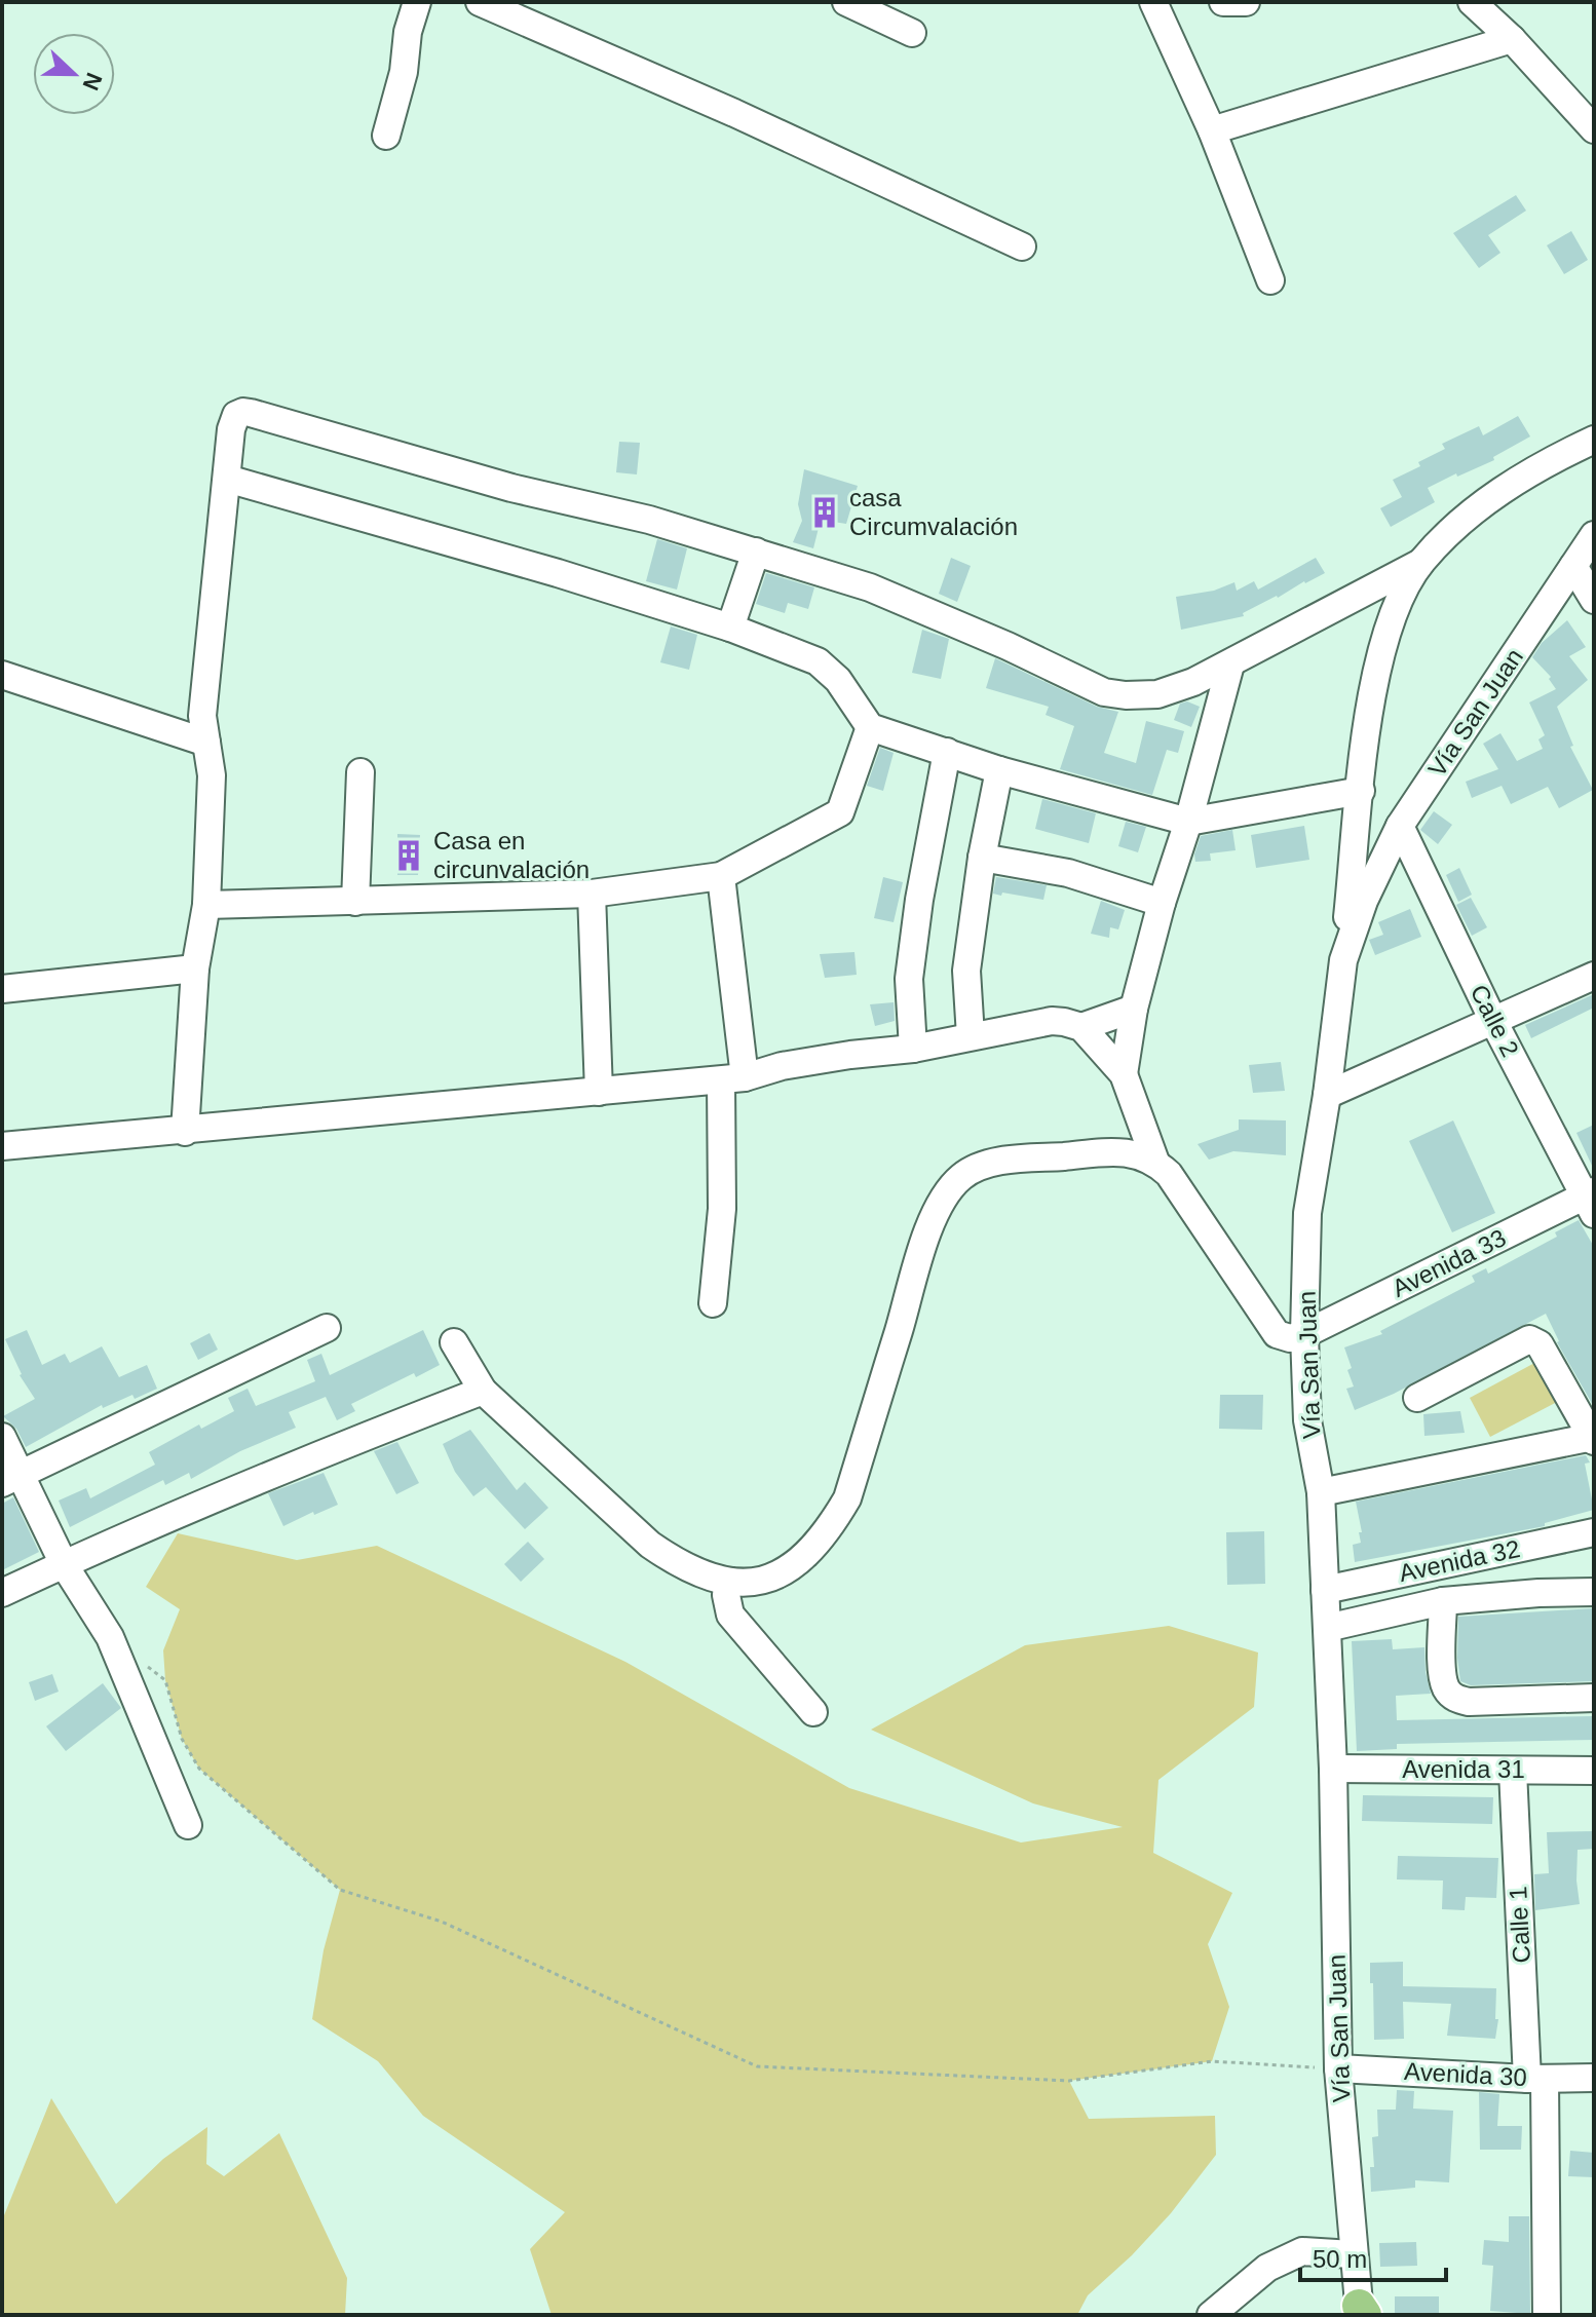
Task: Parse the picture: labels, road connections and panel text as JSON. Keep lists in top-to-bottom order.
{
  "streets": {
    "street": [
      "Vía San Juan",
      "Calle 2",
      "Avenida 33",
      "Avenida 32",
      "Avenida 31",
      "Calle 1",
      "Avenida 30"
    ]
  },
  "crossings": [
    ["Vía San Juan", "Calle 2"],
    ["Vía San Juan", "Avenida 33"],
    ["Vía San Juan", "Avenida 32"],
    ["Vía San Juan", "Avenida 31"],
    ["Vía San Juan", "Avenida 30"],
    ["Calle 2", "Avenida 33"],
    ["Avenida 31", "Calle 1"],
    ["Calle 1", "Avenida 30"]
  ],
  "places": {
    "building": ["casa Circumvalación", "Casa en circunvalación"]
  },
  "scale_bar": "50 m",
  "north": "right"
}
